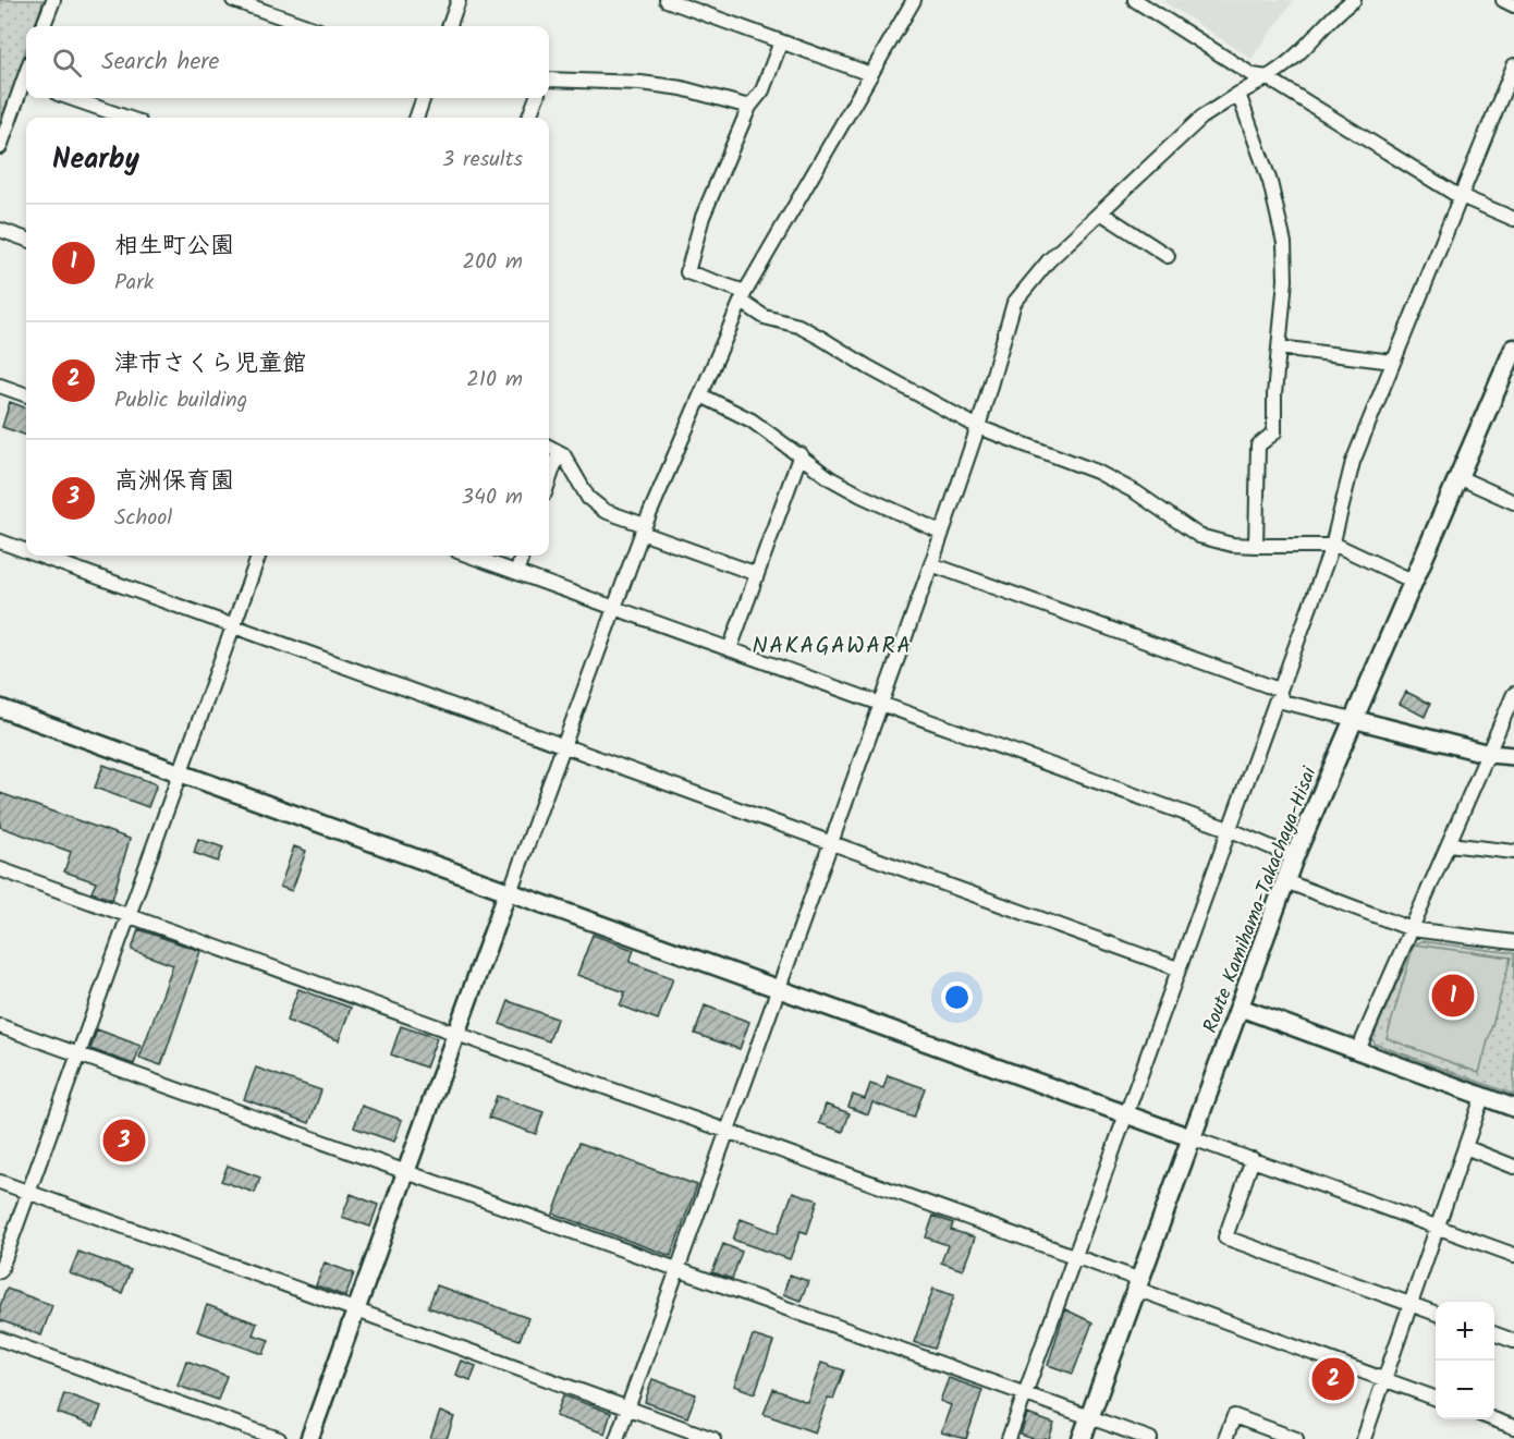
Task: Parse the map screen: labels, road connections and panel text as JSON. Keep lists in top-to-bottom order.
{
  "streets": {
    "main road": ["Route Kamihama-Takachaya-Hisai"]
  },
  "districts": ["NAKAGAWARA"],
  "page": {
    "search": "Search here",
    "heading": ["Nearby", "3 results"],
    "list": [
      {
        "mark": "1",
        "name": "相生町公園",
        "note": "Park",
        "value": "200 m"
      },
      {
        "mark": "2",
        "name": "津市さくら児童館",
        "note": "Public building",
        "value": "210 m"
      },
      {
        "mark": "3",
        "name": "高洲保育園",
        "note": "School",
        "value": "340 m"
      }
    ],
    "pins": ["1", "3", "2"],
    "map_buttons": ["+", "−"]
  }
}
